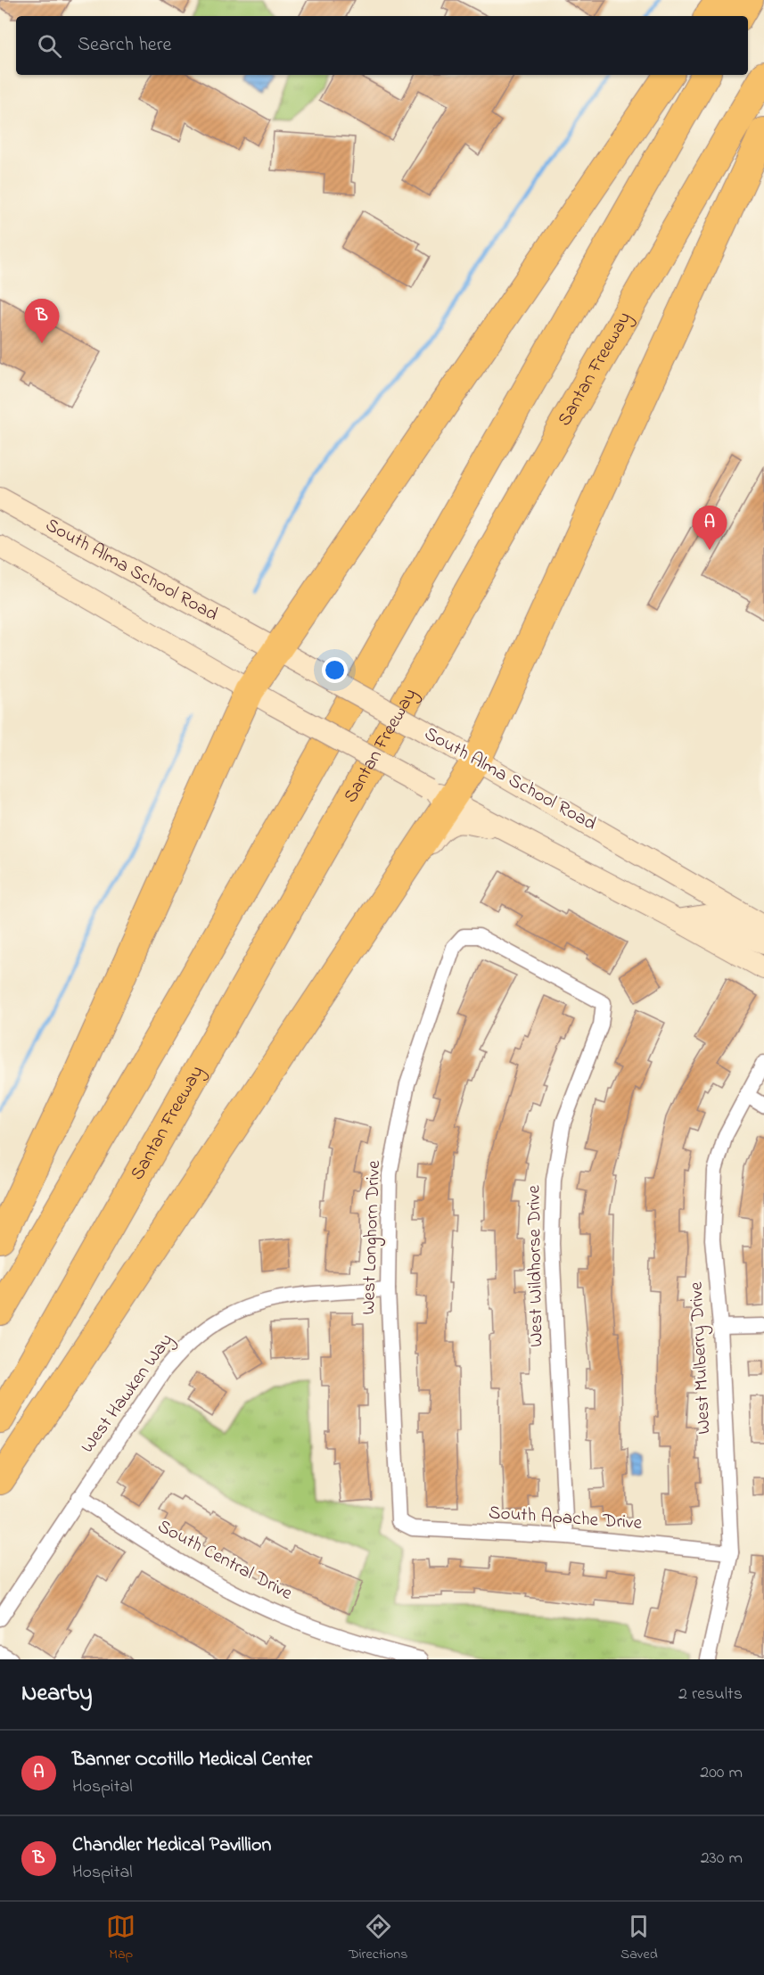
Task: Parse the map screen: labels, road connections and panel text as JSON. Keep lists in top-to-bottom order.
{
  "streets": {
    "highway": ["Santan Freeway"],
    "main road": ["South Alma School Road"],
    "street": [
      "West Longhorn Drive",
      "West Wildhorse Drive",
      "West Mulberry Drive",
      "West Hawken Way",
      "South Apache Drive",
      "South Central Drive"
    ]
  },
  "crossings": [
    ["West Longhorn Drive", "West Wildhorse Drive"],
    ["West Longhorn Drive", "West Hawken Way"],
    ["West Longhorn Drive", "South Apache Drive"],
    ["West Wildhorse Drive", "South Apache Drive"],
    ["West Mulberry Drive", "South Apache Drive"],
    ["West Hawken Way", "South Central Drive"]
  ],
  "page": {
    "search": "Search here",
    "pins": ["B", "A"],
    "heading": ["Nearby", "2 results"],
    "list": [
      {
        "mark": "A",
        "name": "Banner Ocotillo Medical Center",
        "note": "Hospital",
        "value": "200 m"
      },
      {
        "mark": "B",
        "name": "Chandler Medical Pavillion",
        "note": "Hospital",
        "value": "230 m"
      }
    ],
    "nav": ["Map", "Directions", "Saved"]
  }
}
